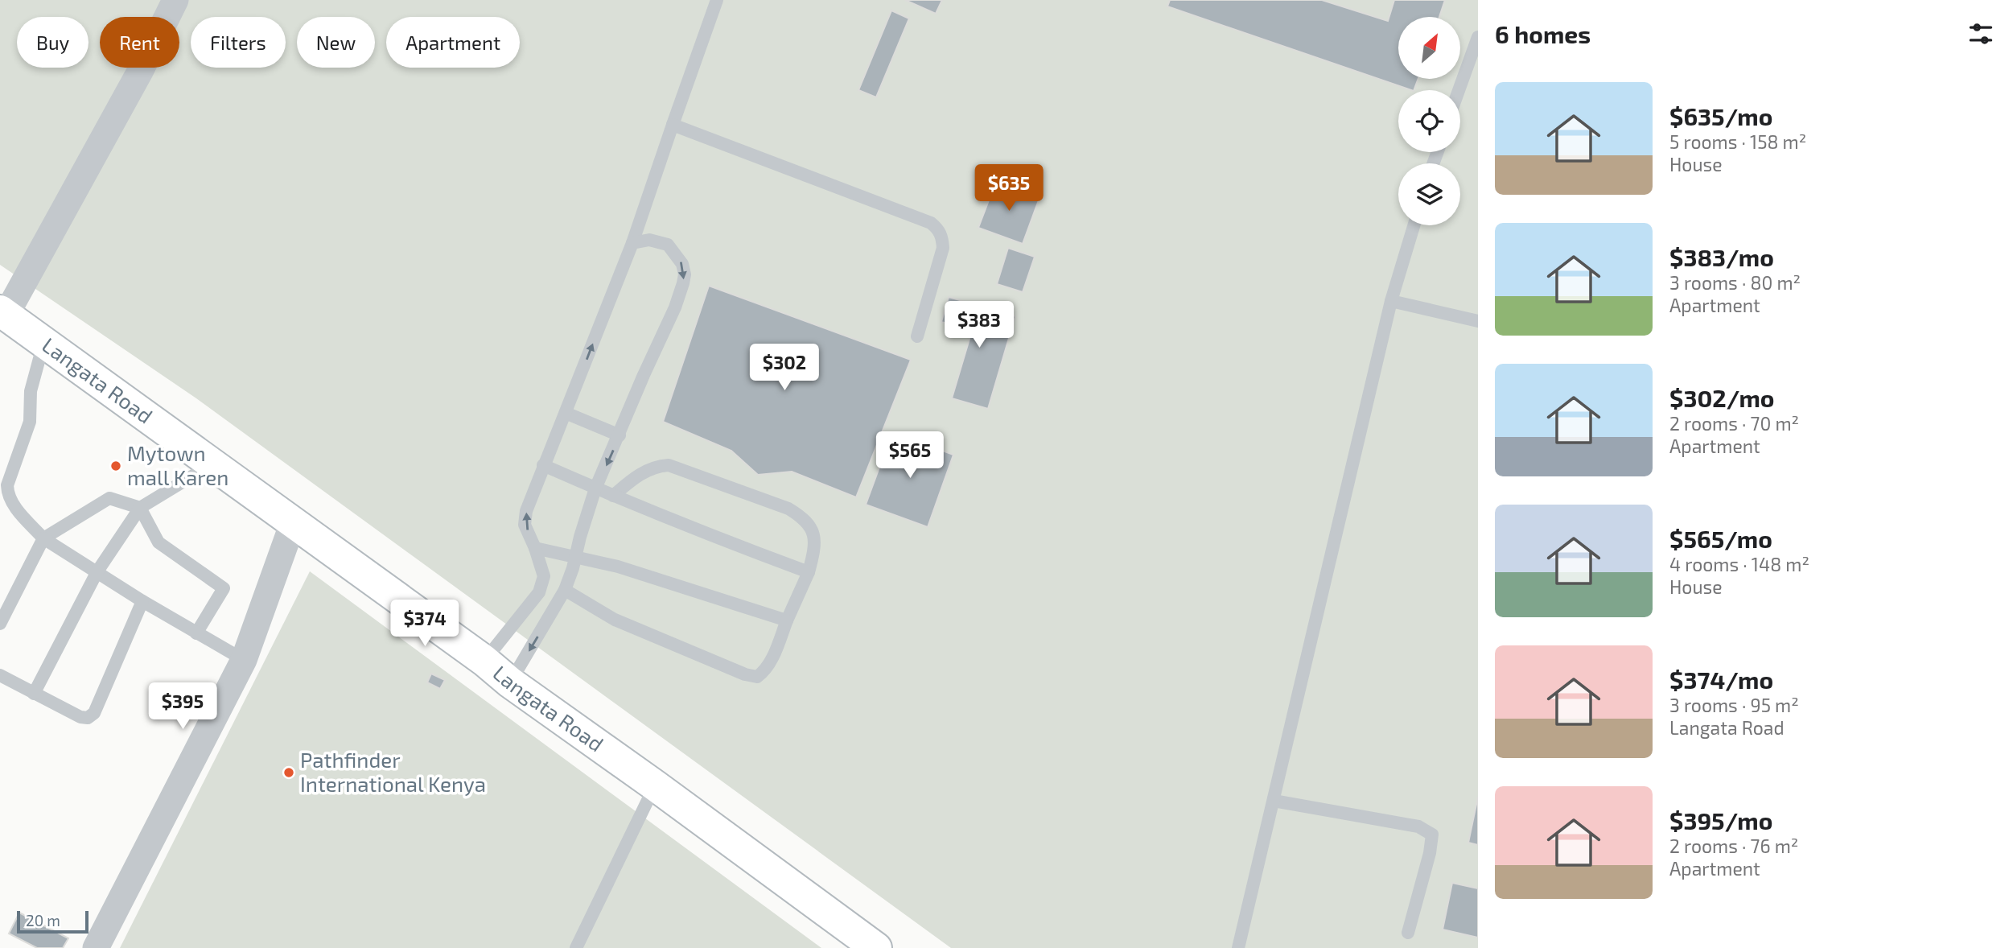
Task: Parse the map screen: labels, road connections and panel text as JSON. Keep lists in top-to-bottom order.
{
  "streets": {
    "main road": ["Langata Road"]
  },
  "places": ["Mytown mall Karen", "Pathfinder International Kenya"],
  "scale_bar": "20 m",
  "north": "top right",
  "page": {
    "heading": "6 homes",
    "chip": [
      "Buy",
      "Rent",
      "Filters",
      "New",
      "Apartment"
    ],
    "list": [
      {
        "name": "$635/mo",
        "note": "5 rooms · 158 m² · House"
      },
      {
        "name": "$383/mo",
        "note": "3 rooms · 80 m² · Apartment"
      },
      {
        "name": "$302/mo",
        "note": "2 rooms · 70 m² · Apartment"
      },
      {
        "name": "$565/mo",
        "note": "4 rooms · 148 m² · House"
      },
      {
        "name": "$374/mo",
        "note": "3 rooms · 95 m² · Langata Road"
      },
      {
        "name": "$395/mo",
        "note": "2 rooms · 76 m² · Apartment"
      }
    ],
    "price": [
      "$635",
      "$383",
      "$302",
      "$565",
      "$374",
      "$395"
    ],
    "scale": "20 m"
  }
}
